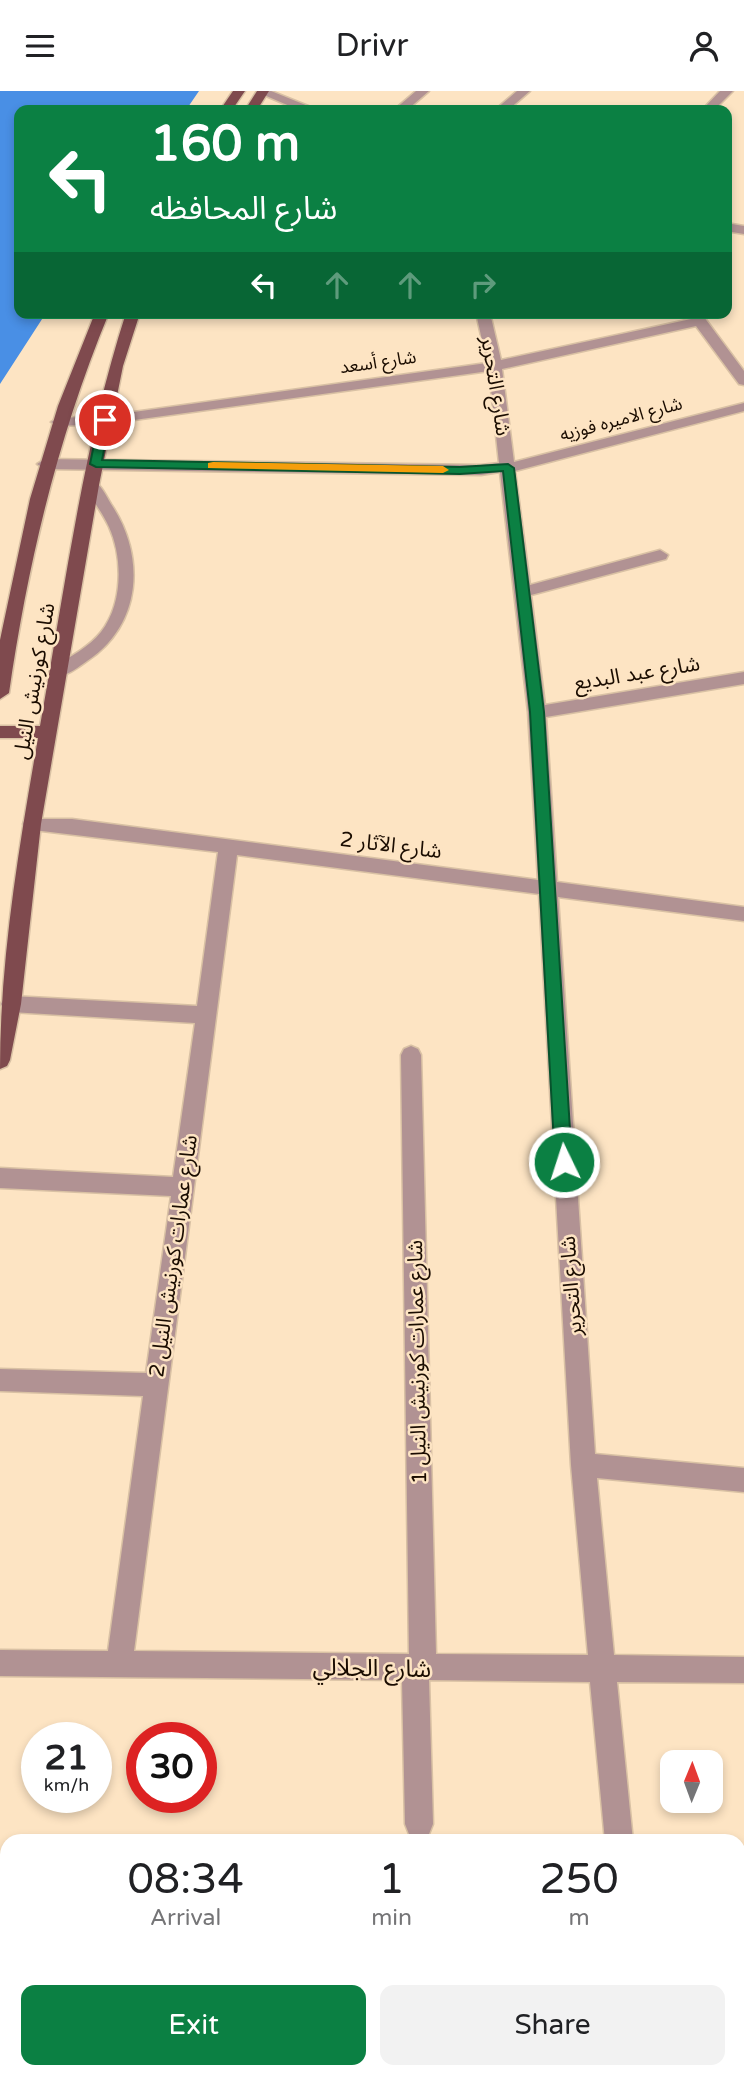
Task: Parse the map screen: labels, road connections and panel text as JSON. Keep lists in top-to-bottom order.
{
  "streets": {
    "main road": ["شارع كورنيش النيل"],
    "street": [
      "شارع أسعد",
      "شارع التحرير",
      "شارع الاميره فوزيه",
      "شارع عبد البديع",
      "شارع الآثار 2",
      "شارع عمارات كورنيش النيل 2",
      "شارع عمارات كورنيش النيل 1",
      "شارع الجلالي"
    ]
  },
  "crossings": [
    ["شارع أسعد", "شارع التحرير"],
    ["شارع أسعد", "شارع كورنيش النيل"],
    ["شارع التحرير", "شارع الاميره فوزيه"],
    ["شارع التحرير", "شارع عبد البديع"],
    ["شارع التحرير", "شارع الآثار 2"],
    ["شارع التحرير", "شارع الجلالي"],
    ["شارع الاميره فوزيه", "شارع كورنيش النيل"],
    ["شارع كورنيش النيل", "شارع الآثار 2"],
    ["شارع الآثار 2", "شارع عمارات كورنيش النيل 2"],
    ["شارع عمارات كورنيش النيل 2", "شارع الجلالي"],
    ["شارع عمارات كورنيش النيل 1", "شارع الجلالي"]
  ],
  "north": "top",
  "page": {
    "header": "Drivr",
    "turn": ["160 m", "شارع المحافظه"],
    "speed": "21 km/h",
    "limit": "30",
    "eta": [
      "08:34",
      "Arrival",
      "1",
      "min",
      "250",
      "m"
    ],
    "buttons": ["Exit", "Share"]
  }
}
